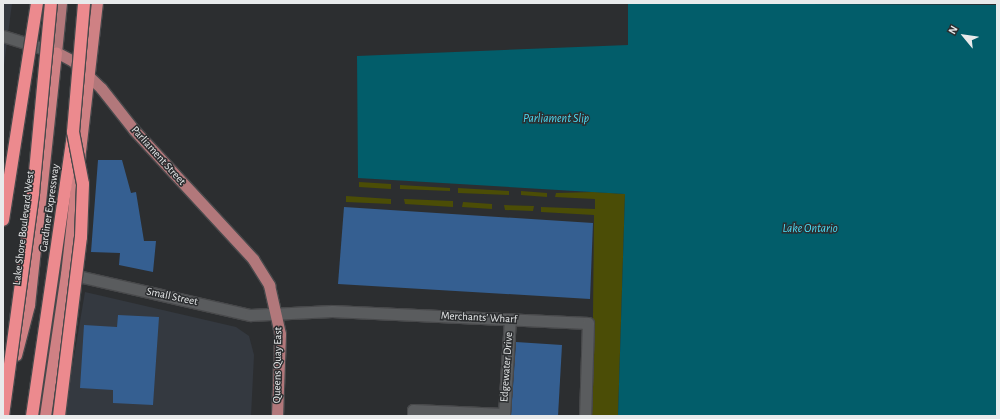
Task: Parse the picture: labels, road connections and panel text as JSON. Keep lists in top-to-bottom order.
{
  "streets": {
    "highway": ["Gardiner Expressway", "Lake Shore Boulevard West"],
    "main road": ["Parliament Street", "Queens Quay East"],
    "street": ["Small Street", "Merchants' Wharf", "Edgewater Drive"]
  },
  "crossings": [
    ["Parliament Street", "Lake Shore Boulevard West"],
    ["Parliament Street", "Small Street"],
    ["Parliament Street", "Merchants' Wharf"],
    ["Parliament Street", "Queens Quay East"],
    ["Small Street", "Merchants' Wharf"],
    ["Small Street", "Queens Quay East"],
    ["Merchants' Wharf", "Queens Quay East"],
    ["Merchants' Wharf", "Edgewater Drive"]
  ],
  "water": ["Parliament Slip", "Lake Ontario"],
  "north": "top left"
}
